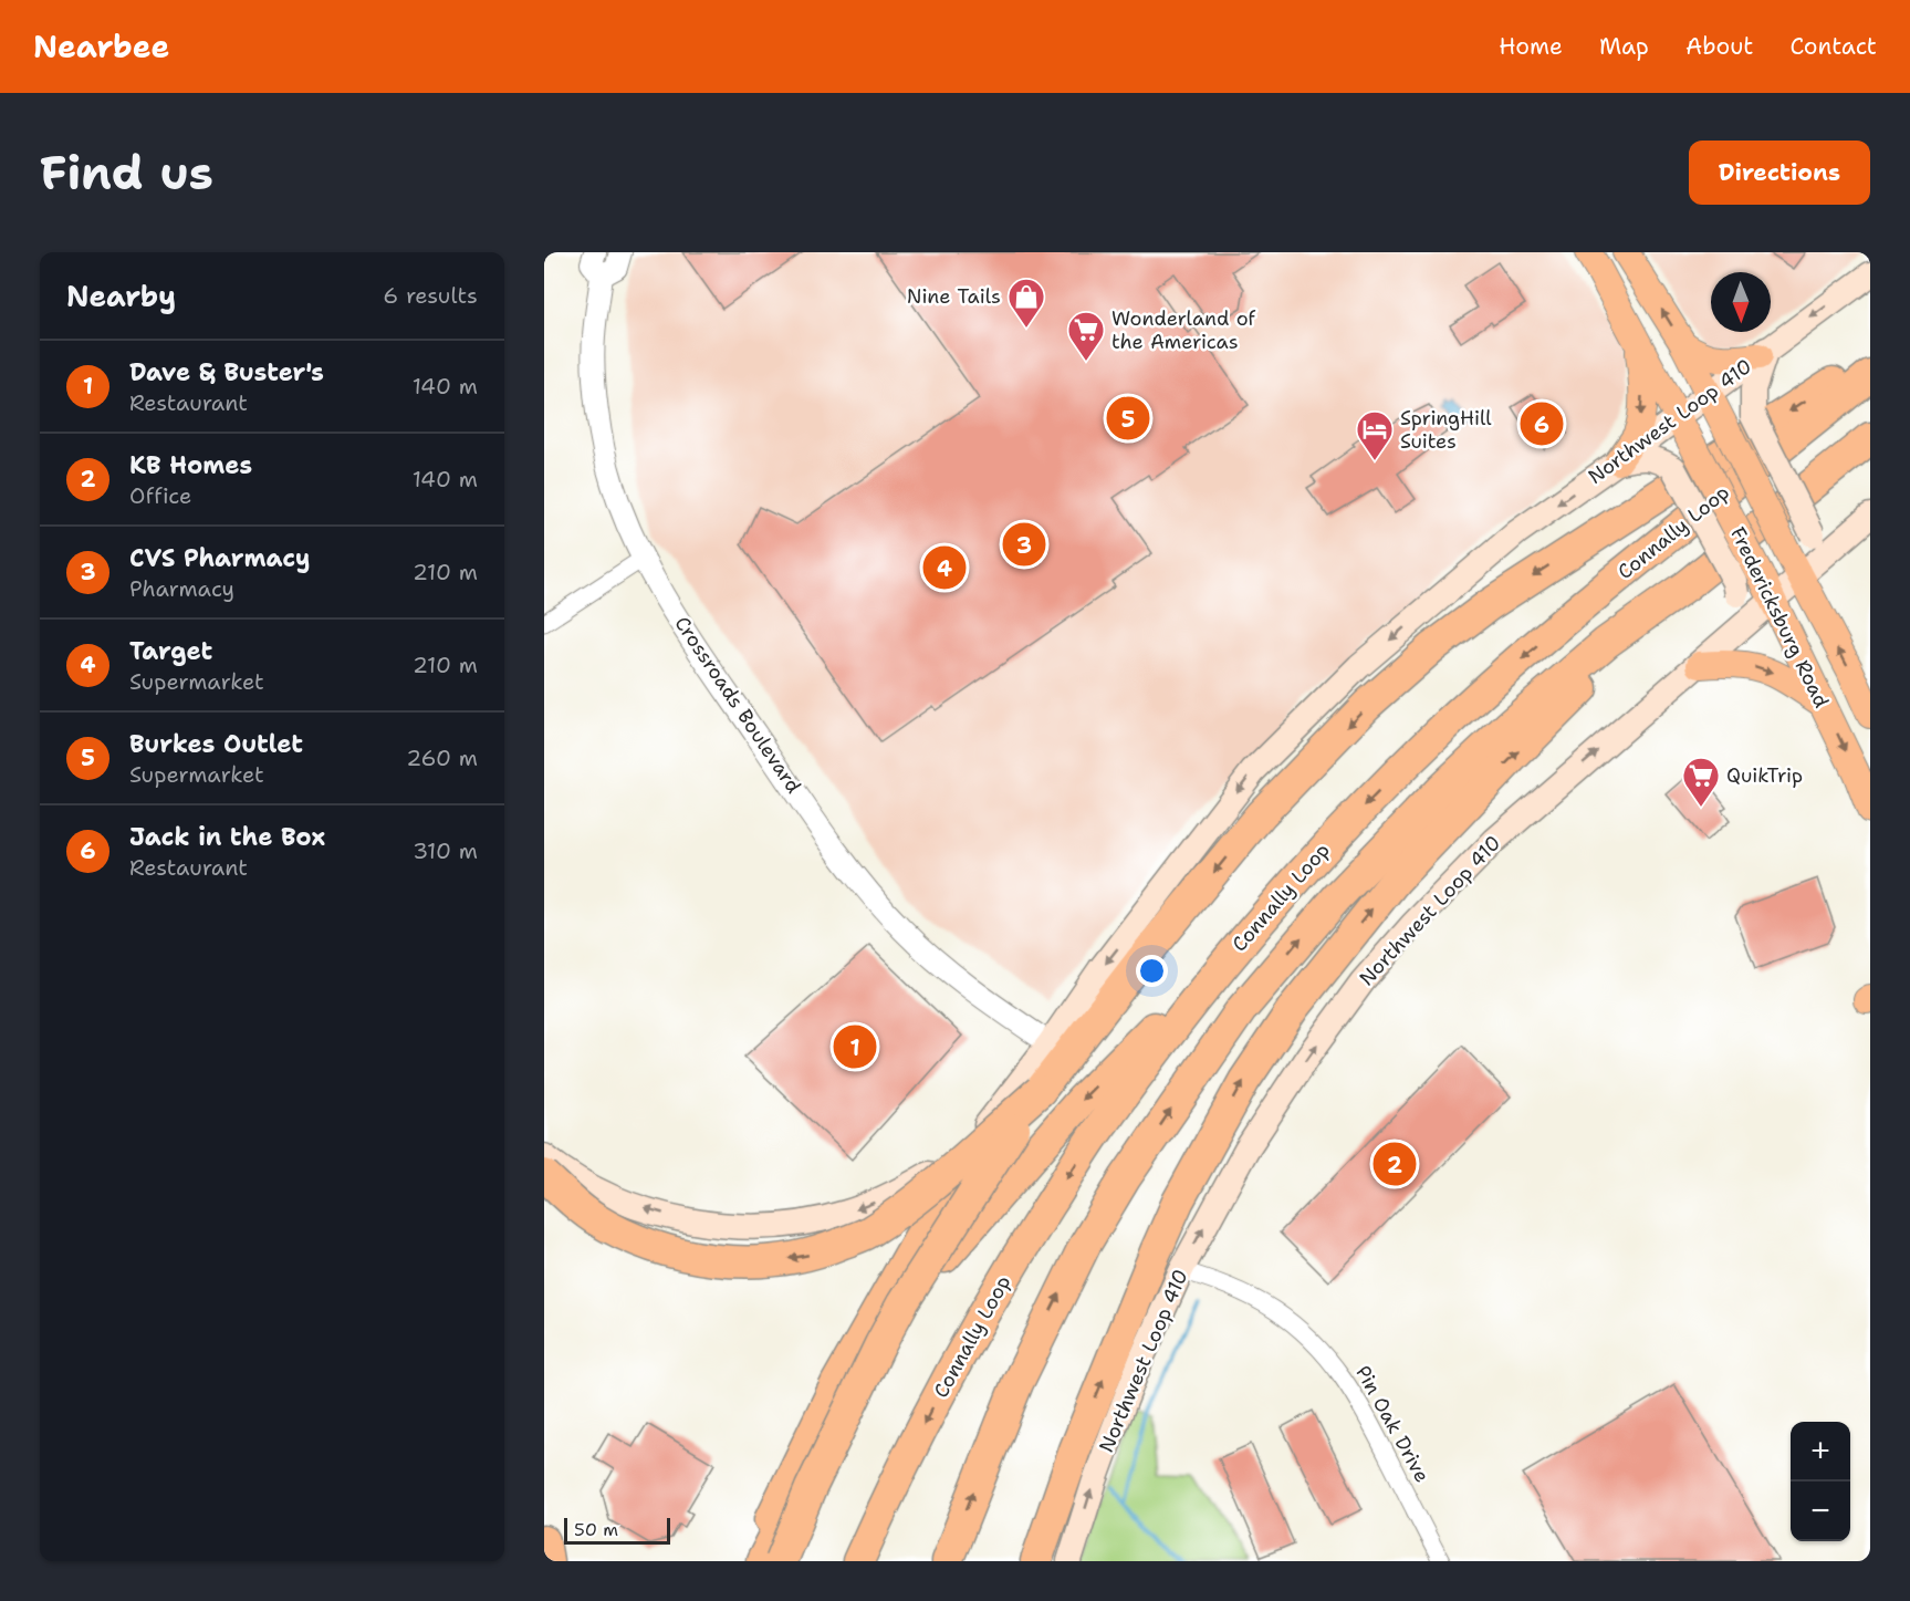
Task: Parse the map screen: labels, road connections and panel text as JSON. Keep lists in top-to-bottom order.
{
  "streets": {
    "highway": ["Connally Loop"],
    "main road": ["Northwest Loop 410", "Fredericksburg Road"],
    "street": ["Crossroads Boulevard", "Pin Oak Drive"]
  },
  "crossings": [
    ["Northwest Loop 410", "Fredericksburg Road"],
    ["Northwest Loop 410", "Crossroads Boulevard"],
    ["Northwest Loop 410", "Pin Oak Drive"]
  ],
  "places": {
    "shop": ["Nine Tails"],
    "supermarket": ["Wonderland of the Americas", "QuikTrip"],
    "hotel": ["SpringHill Suites"]
  },
  "scale_bar": "50 m",
  "north": "bottom",
  "page": {
    "header": "Nearbee",
    "nav": [
      "Home",
      "Map",
      "About",
      "Contact"
    ],
    "buttons": "Directions",
    "title": "Find us",
    "heading": ["Nearby", "6 results"],
    "list": [
      {
        "mark": "1",
        "name": "Dave & Buster's",
        "note": "Restaurant",
        "value": "140 m"
      },
      {
        "mark": "2",
        "name": "KB Homes",
        "note": "Office",
        "value": "140 m"
      },
      {
        "mark": "3",
        "name": "CVS Pharmacy",
        "note": "Pharmacy",
        "value": "210 m"
      },
      {
        "mark": "4",
        "name": "Target",
        "note": "Supermarket",
        "value": "210 m"
      },
      {
        "mark": "5",
        "name": "Burkes Outlet",
        "note": "Supermarket",
        "value": "260 m"
      },
      {
        "mark": "6",
        "name": "Jack in the Box",
        "note": "Restaurant",
        "value": "310 m"
      }
    ],
    "pins": [
      "5",
      "6",
      "3",
      "4",
      "1",
      "2"
    ],
    "map_buttons": ["+", "−"],
    "scale": "50 m"
  }
}
